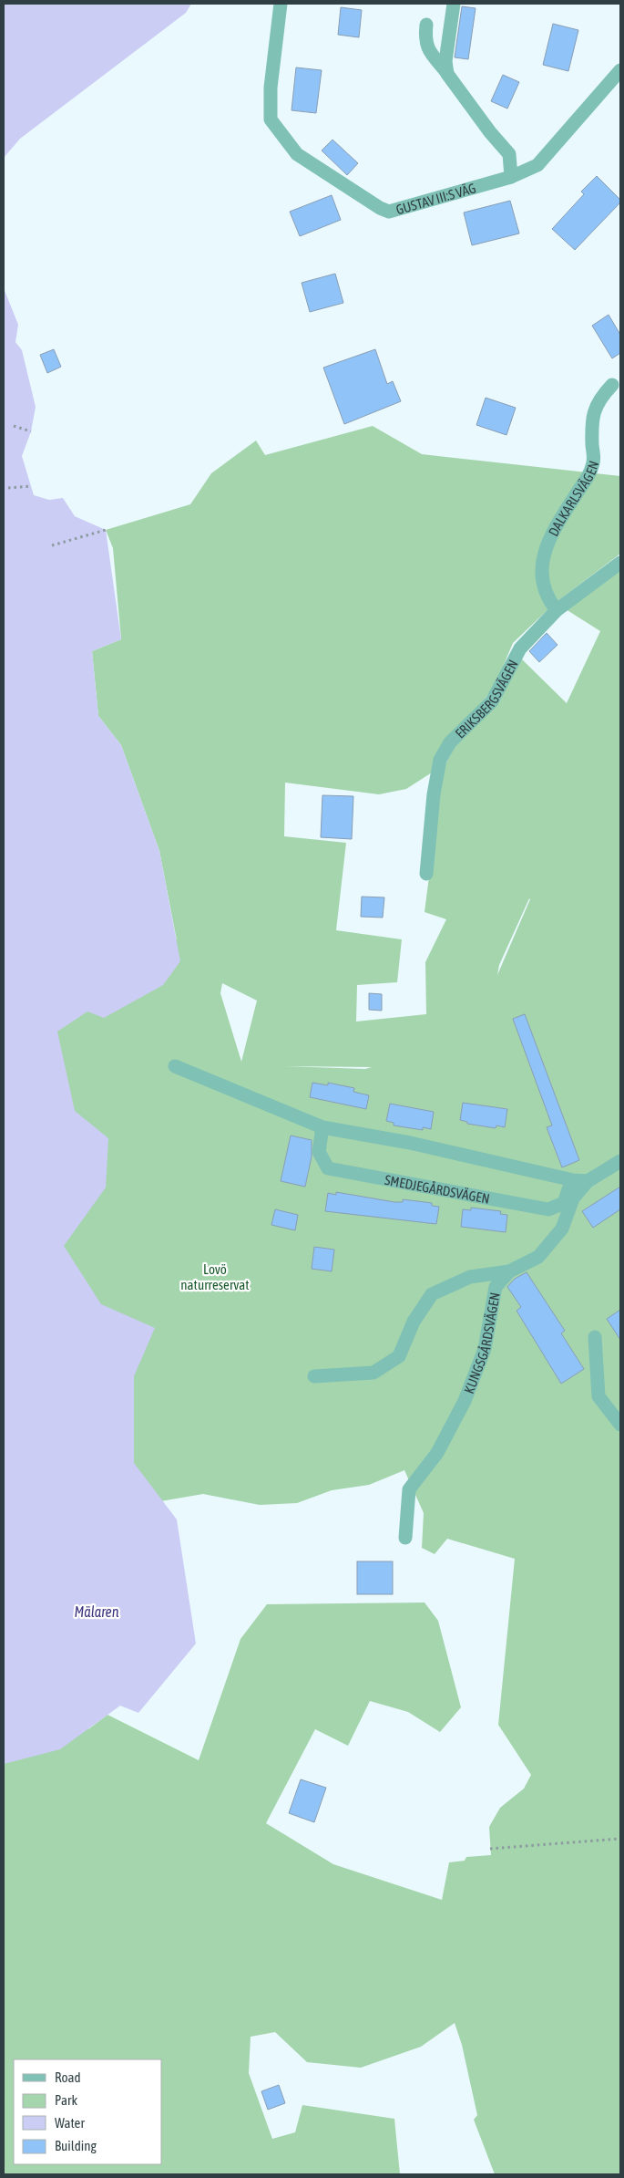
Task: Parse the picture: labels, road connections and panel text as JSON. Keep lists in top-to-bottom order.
{
  "streets": {
    "street": [
      "GUSTAV III:S VÄG",
      "DALKARLSVÄGEN",
      "ERIKSBERGSVÄGEN",
      "SMEDJEGÅRDSVÄGEN",
      "KUNGSGÅRDSVÄGEN"
    ]
  },
  "crossings": [
    ["DALKARLSVÄGEN", "ERIKSBERGSVÄGEN"]
  ],
  "water": ["Mälaren"],
  "parks": ["Lovö naturreservat"],
  "legend": [
    "Road",
    "Park",
    "Water",
    "Building"
  ]
}
